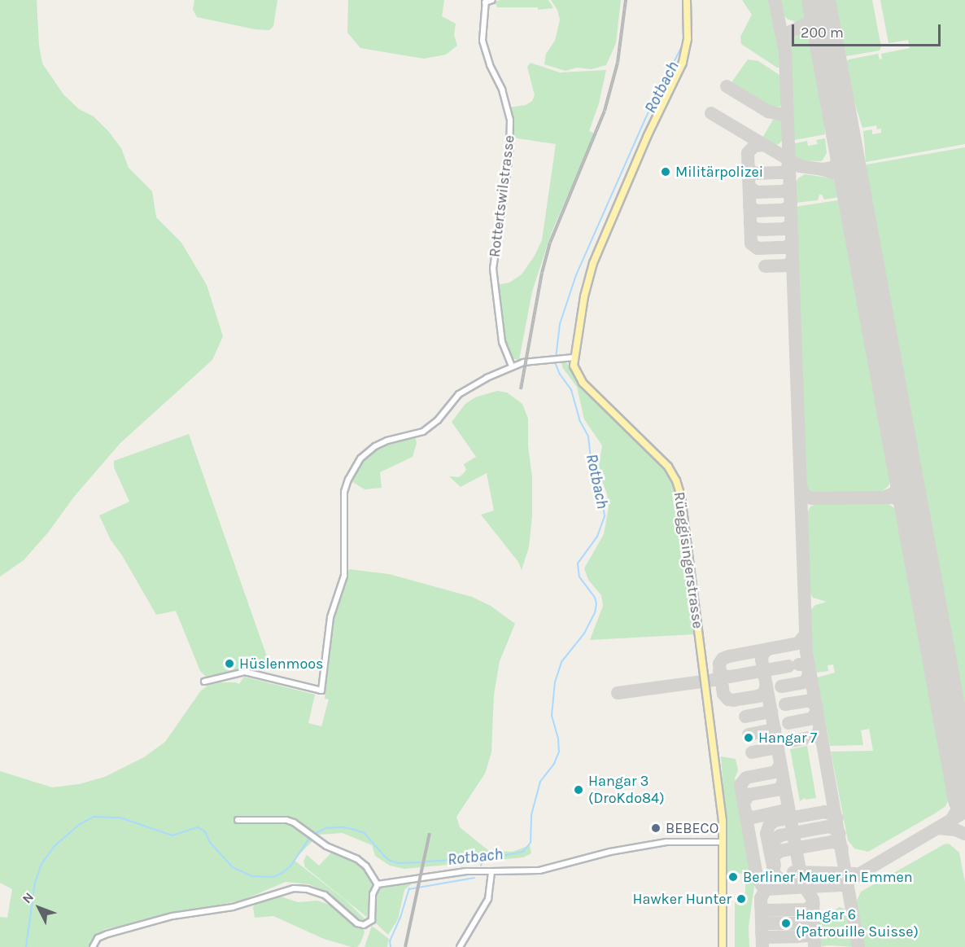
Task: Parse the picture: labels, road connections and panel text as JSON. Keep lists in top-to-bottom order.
{
  "streets": {
    "main road": ["Rüeggisingerstrasse"],
    "street": ["Rottertswilstrasse"]
  },
  "water": ["Rotbach"],
  "places": [
    "Militärpolizei",
    "Hüslenmoos",
    "Hangar 7",
    "Hangar 3 (DroKdo84)",
    "BEBECO",
    "Berliner Mauer in Emmen",
    "Hawker Hunter",
    "Hangar 6 (Patrouille Suisse)"
  ],
  "scale_bar": "200 m",
  "north": "top left"
}
